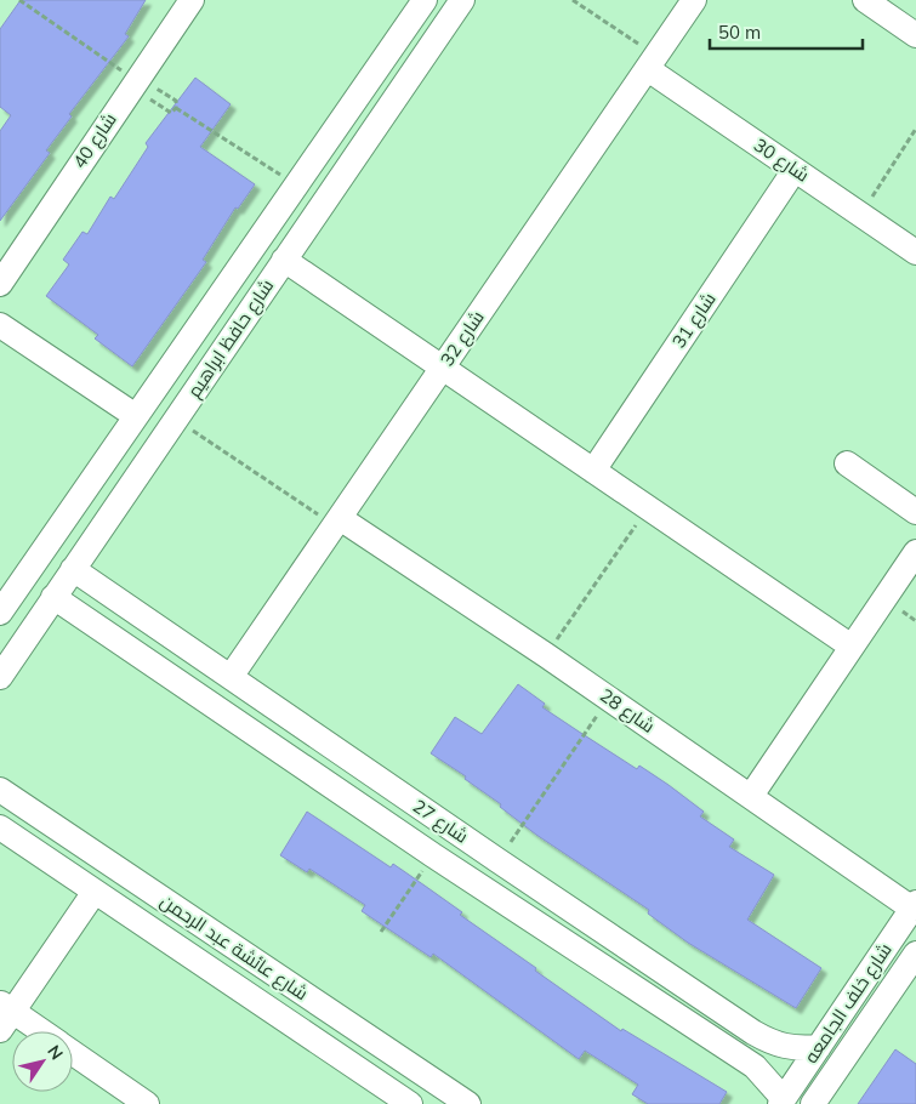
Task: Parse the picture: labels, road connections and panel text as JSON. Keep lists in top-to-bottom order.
{
  "streets": {
    "street": [
      "شارع 40",
      "شارع 30",
      "شارع 31",
      "شارع حافظ ابراهيم",
      "شارع 32",
      "شارع 28",
      "شارع 27",
      "شارع عائشة عبد الرحمن",
      "شارع خلف الجامعه"
    ]
  },
  "crossings": [
    ["شارع 30", "شارع 31"],
    ["شارع 30", "شارع 32"],
    ["شارع حافظ ابراهيم", "شارع 27"],
    ["شارع 32", "شارع 28"],
    ["شارع 32", "شارع 27"],
    ["شارع 28", "شارع خلف الجامعه"],
    ["شارع 27", "شارع خلف الجامعه"]
  ],
  "scale_bar": "50 m",
  "north": "top right"
}
